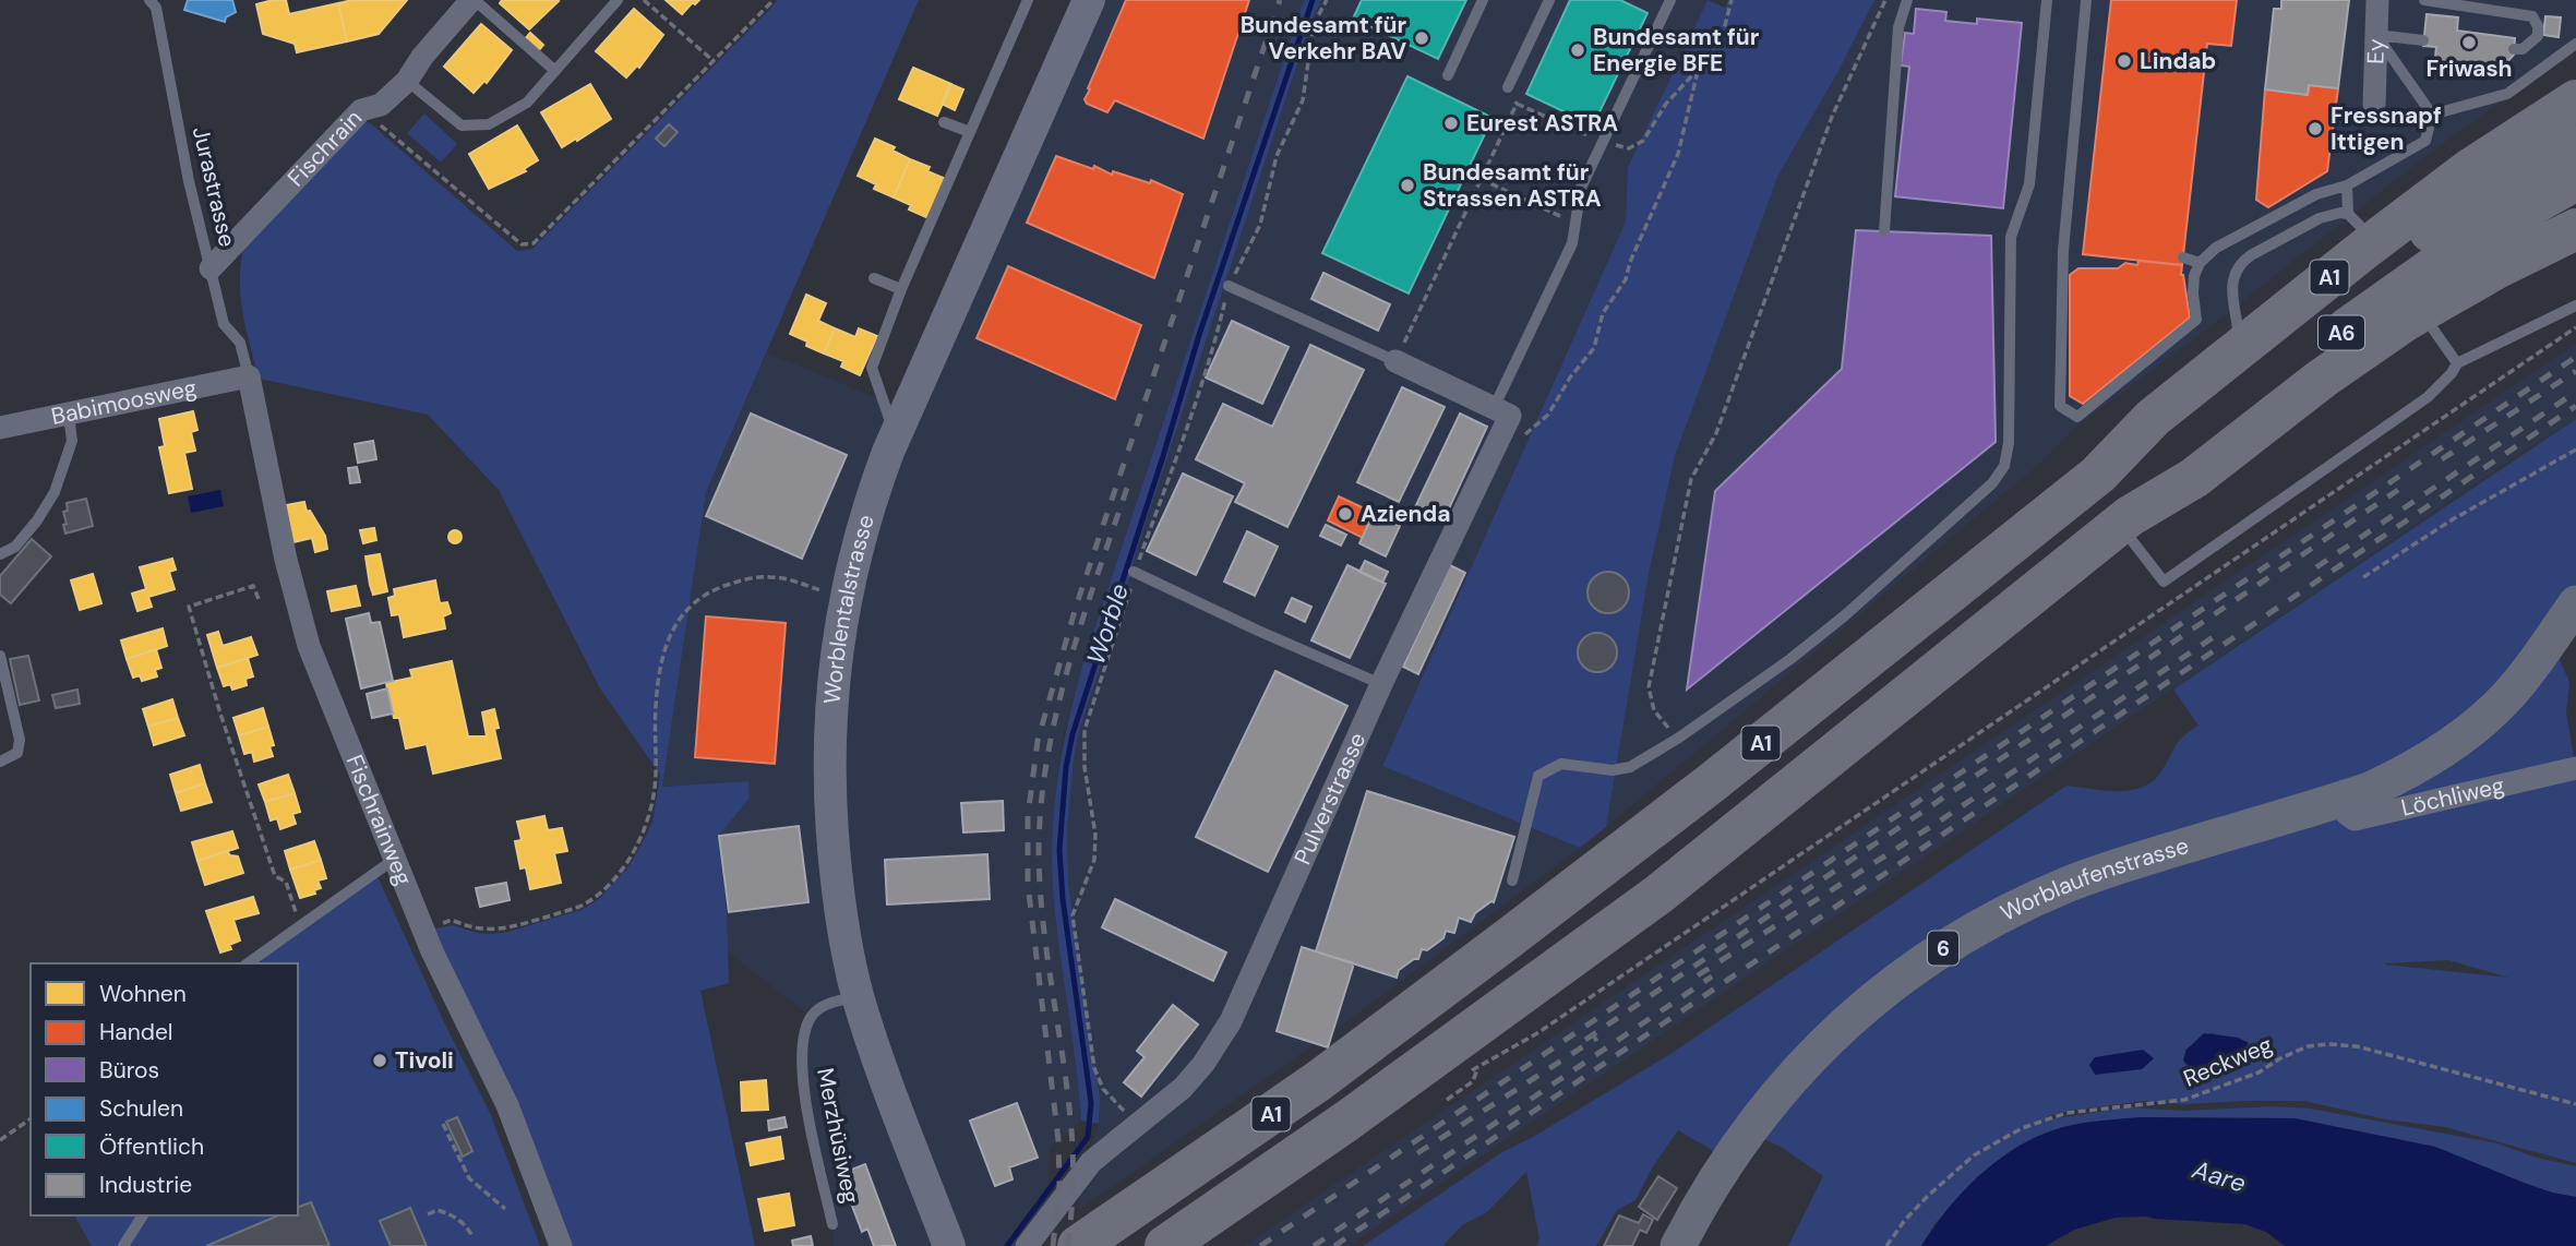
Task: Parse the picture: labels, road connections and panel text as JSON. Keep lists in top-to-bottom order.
{
  "streets": {
    "highway": ["A1", "A6"],
    "main road": ["Worblentalstrasse", "Worblaufenstrasse", "6"],
    "street": [
      "Ey",
      "Fischrain",
      "Babimoosweg",
      "Löchliweg",
      "Pulverstrasse",
      "Fischrainweg"
    ],
    "lane": ["Jurastrasse", "Merzhüsiweg"],
    "path": ["Reckweg"]
  },
  "crossings": [
    ["Fischrain", "Jurastrasse"],
    ["Jurastrasse", "Babimoosweg"],
    ["Jurastrasse", "Fischrainweg"],
    ["A1", "A6"],
    ["Babimoosweg", "Fischrainweg"],
    ["Worblentalstrasse", "Merzhüsiweg"],
    ["Löchliweg", "Worblaufenstrasse"]
  ],
  "water": ["Worble", "Aare"],
  "places": [
    "Bundesamt für Verkehr BAV",
    "Friwash",
    "Bundesamt für Energie BFE",
    "Lindab",
    "Eurest ASTRA",
    "Fressnapf Ittigen",
    "Bundesamt für Strassen ASTRA",
    "Azienda",
    "Tivoli"
  ],
  "legend": [
    "Wohnen",
    "Handel",
    "Büros",
    "Schulen",
    "Öffentlich",
    "Industrie"
  ]
}
